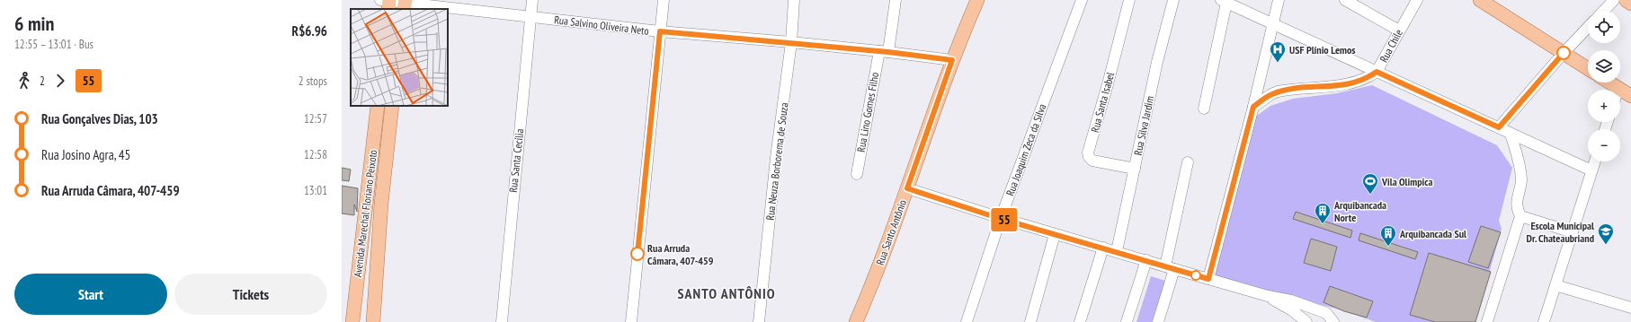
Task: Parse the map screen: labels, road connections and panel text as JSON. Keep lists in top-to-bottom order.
{
  "streets": {
    "main road": ["Avenida Marechal Floriano Peixoto", "Rua Santo Antônio"],
    "street": [
      "Rua Salvino Oliveira Neto",
      "Rua Chile",
      "Rua Santa Isabel",
      "Rua Lino Gomes Filho",
      "Rua Silva Jardim",
      "Rua Joaquim Zeca da Silva",
      "Rua Santa Cecília",
      "Rua Neuza Borborema de Souza"
    ]
  },
  "crossings": [
    ["Rua Salvino Oliveira Neto", "Rua Lino Gomes Filho"],
    ["Rua Salvino Oliveira Neto", "Rua Santa Cecília"],
    ["Rua Salvino Oliveira Neto", "Rua Neuza Borborema de Souza"],
    ["Rua Salvino Oliveira Neto", "Rua Santo Antônio"],
    ["Rua Santa Isabel", "Rua Silva Jardim"]
  ],
  "districts": ["SANTO ANTÔNIO"],
  "places": {
    "hospital": ["USF Plínio Lemos"],
    "sports": ["Vila Olimpica"],
    "building": ["Arquibancada Norte", "Arquibancada Sul"],
    "school or university": ["Escola Municipal Dr. Chateaubriand"],
    "other": ["Rua Arruda Câmara, 407-459"]
  },
  "lines": ["bus line 55"],
  "page": {
    "heading": ["6 min", "12:55 – 13:01 · Bus", "R$6.96"],
    "on_map": "55",
    "map_buttons": ["+", "−"],
    "legs": ["2", "55", "2 stops"],
    "list": [
      {
        "name": "Rua Gonçalves Dias, 103",
        "value": "12:57"
      },
      {
        "name": "Rua Josino Agra, 45",
        "value": "12:58"
      },
      {
        "name": "Rua Arruda Câmara, 407-459",
        "value": "13:01"
      }
    ],
    "buttons": ["Start", "Tickets"]
  }
}
